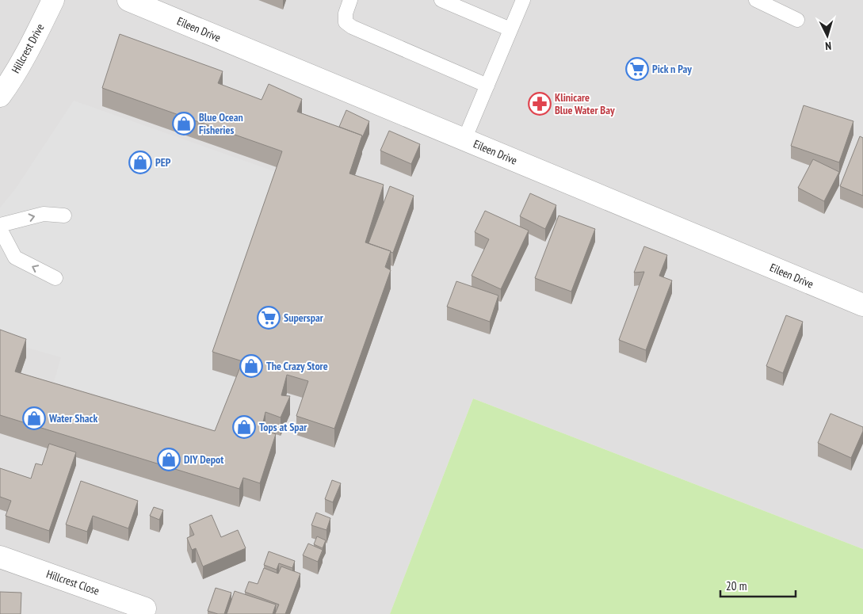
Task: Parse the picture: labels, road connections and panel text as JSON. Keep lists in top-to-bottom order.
{
  "streets": {
    "street": ["Eileen Drive", "Hillcrest Drive", "Hillcrest Close"]
  },
  "places": {
    "supermarket": ["Pick n Pay", "Superspar"],
    "pharmacy": ["Klinicare Blue Water Bay"],
    "shop": [
      "Blue Ocean Fisheries",
      "PEP",
      "The Crazy Store",
      "Water Shack",
      "Tops at Spar",
      "DIY Depot"
    ]
  },
  "scale_bar": "20 m",
  "north": "bottom"
}
